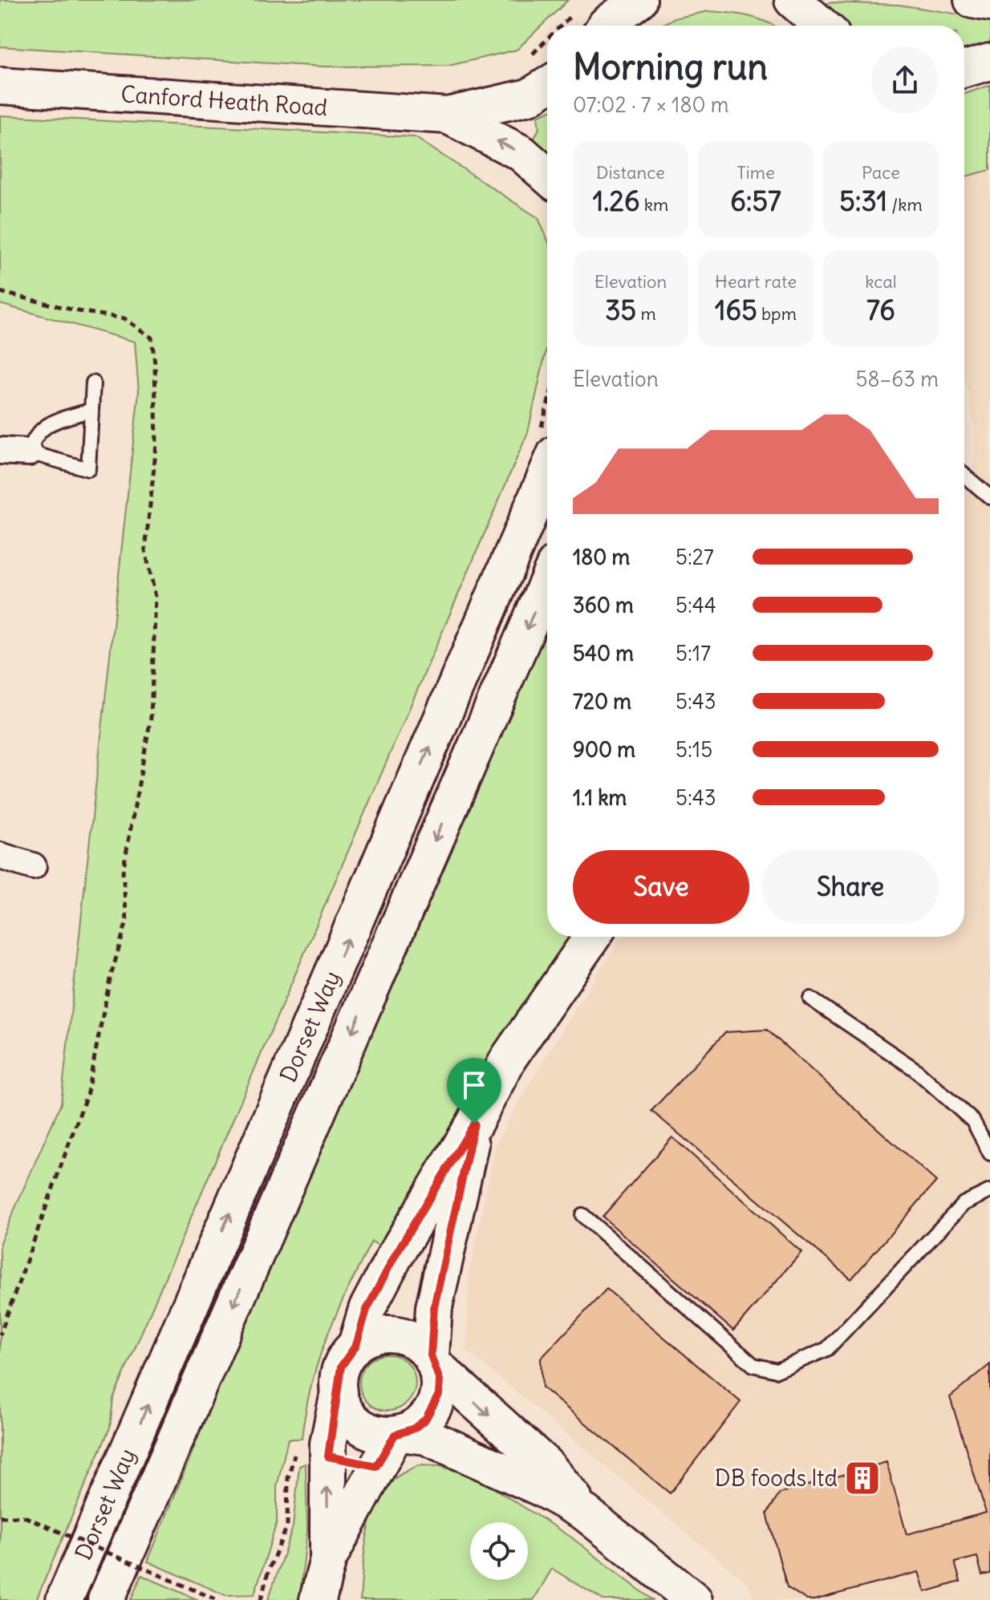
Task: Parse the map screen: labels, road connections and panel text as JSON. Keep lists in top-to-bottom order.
{
  "streets": {
    "main road": ["Canford Heath Road", "Dorset Way"]
  },
  "places": {
    "building": ["DB foods ltd"]
  },
  "page": {
    "heading": ["Morning run", "07:02 · 7 × 180 m"],
    "stats": [
      ["Distance", "1.26 km"],
      ["Time", "6:57"],
      ["Pace", "5:31 /km"],
      ["Elevation", "35 m"],
      ["Heart rate", "165 bpm"],
      ["kcal", "76"]
    ],
    "chart": ["Elevation", "58–63 m"],
    "list": [
      {
        "name": "180 m",
        "note": "5:27"
      },
      {
        "name": "360 m",
        "note": "5:44"
      },
      {
        "name": "540 m",
        "note": "5:17"
      },
      {
        "name": "720 m",
        "note": "5:43"
      },
      {
        "name": "900 m",
        "note": "5:15"
      },
      {
        "name": "1.1 km",
        "note": "5:43"
      }
    ],
    "buttons": ["Save", "Share"]
  }
}
